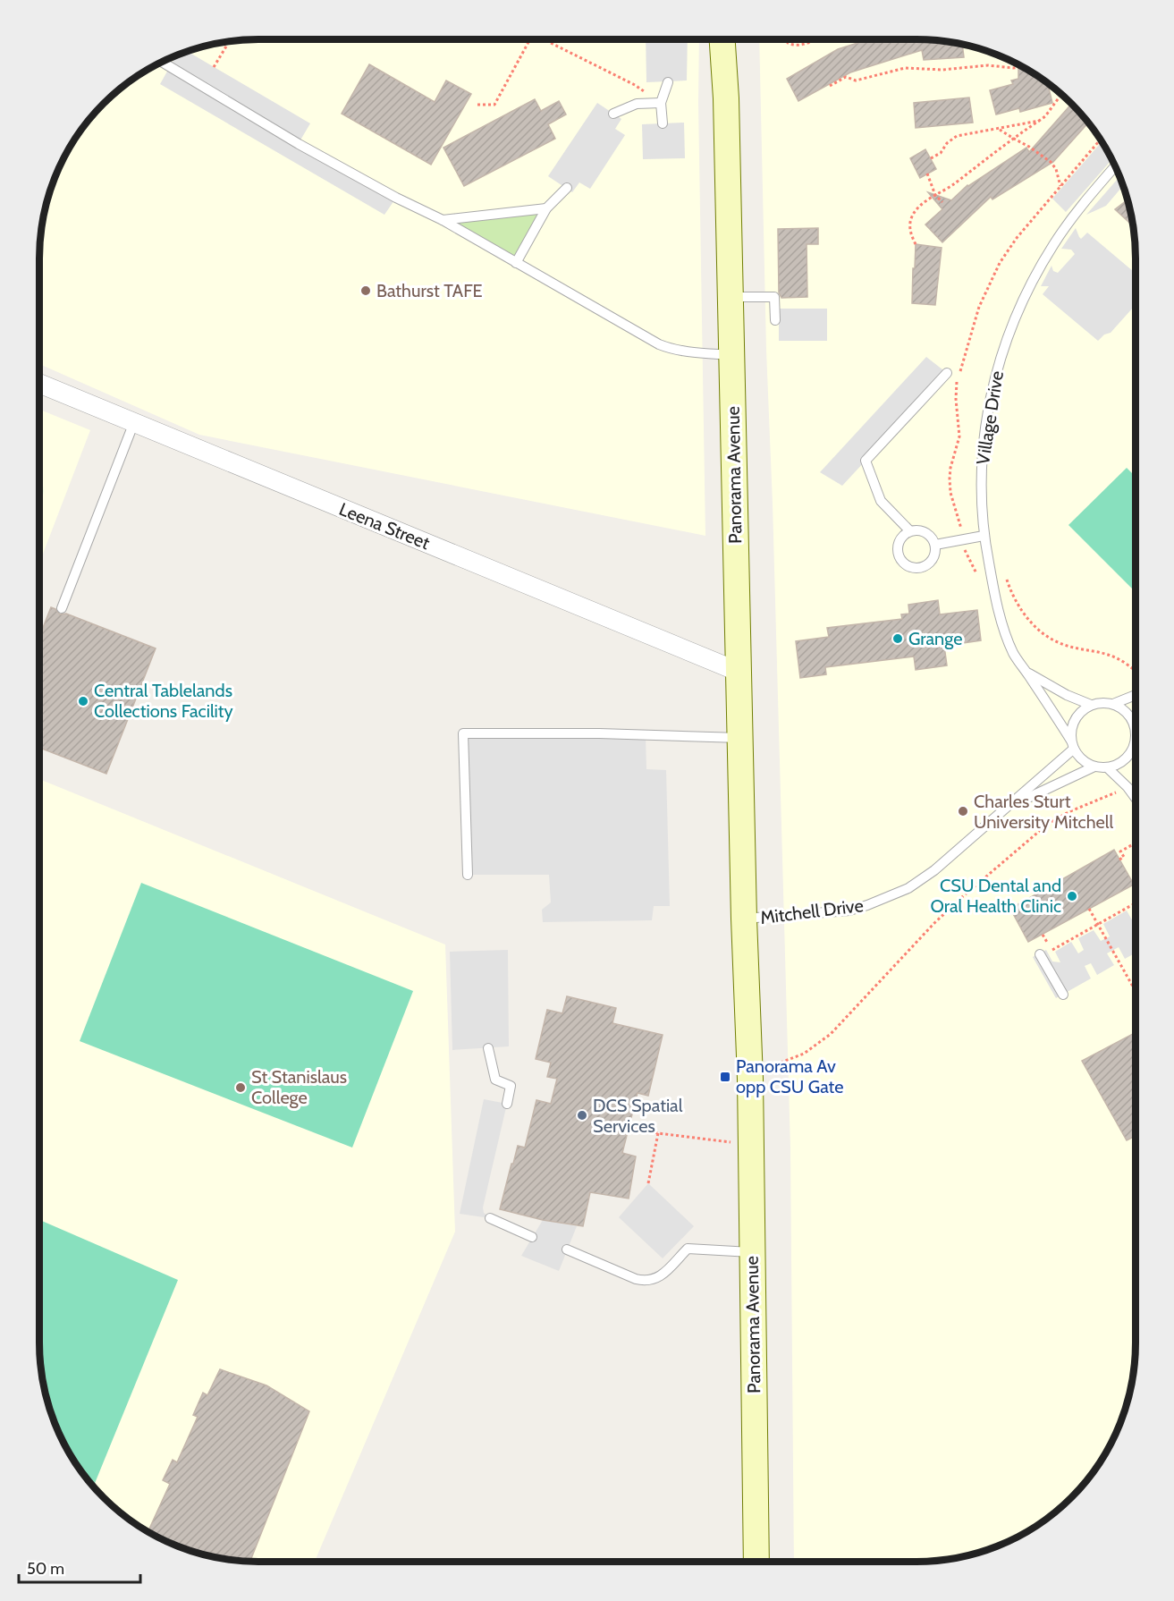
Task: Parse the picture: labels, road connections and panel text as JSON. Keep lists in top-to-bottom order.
{
  "streets": {
    "street": ["Panorama Avenue", "Leena Street"],
    "lane": ["Village Drive", "Mitchell Drive"]
  },
  "crossings": [
    ["Village Drive", "Mitchell Drive"],
    ["Panorama Avenue", "Leena Street"],
    ["Panorama Avenue", "Mitchell Drive"]
  ],
  "places": {
    "other": [
      "Bathurst TAFE",
      "Grange",
      "Central Tablelands Collections Facility",
      "Charles Sturt University Mitchell",
      "CSU Dental and Oral Health Clinic",
      "St Stanislaus College",
      "DCS Spatial Services"
    ],
    "transit": ["Panorama Av opp CSU Gate"]
  },
  "scale_bar": "50 m"
}
